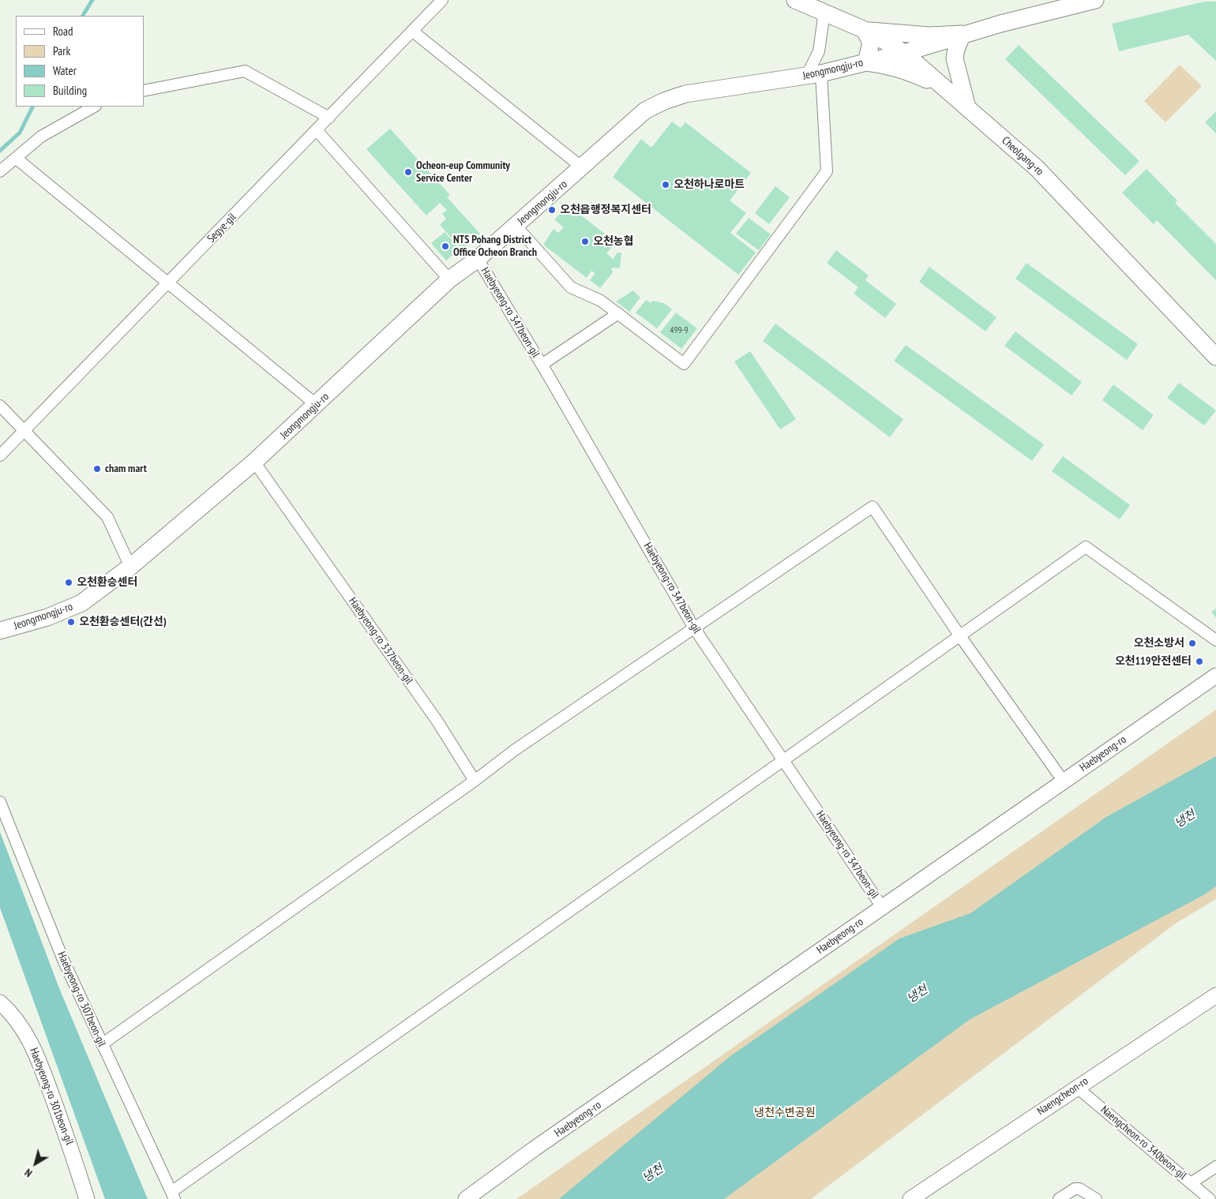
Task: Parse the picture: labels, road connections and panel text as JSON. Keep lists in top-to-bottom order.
{
  "streets": {
    "main road": [
      "Jeongmongju-ro",
      "Cheolgang-ro",
      "Haebyeong-ro",
      "Haebyeong-ro 301beon-gil",
      "Naengcheon-ro"
    ],
    "street": [
      "Segye-gil",
      "Haebyeong-ro 347beon-gil",
      "Haebyeong-ro 337beon-gil",
      "Haebyeong-ro 307beon-gil",
      "Naengcheon-ro 340beon-gil"
    ]
  },
  "crossings": [
    ["Jeongmongju-ro", "Cheolgang-ro"],
    ["Jeongmongju-ro", "Haebyeong-ro 347beon-gil"],
    ["Jeongmongju-ro", "Haebyeong-ro 337beon-gil"],
    ["Haebyeong-ro 347beon-gil", "Haebyeong-ro"],
    ["Naengcheon-ro", "Naengcheon-ro 340beon-gil"]
  ],
  "water": ["냉천"],
  "parks": ["냉천수변공원"],
  "places": [
    "Ocheon-eup Community Service Center",
    "오천하나로마트",
    "오천읍행정복지센터",
    "오천농협",
    "NTS Pohang District Office Ocheon Branch",
    "cham mart",
    "오천환승센터",
    "오천환승센터(간선)",
    "오천소방서",
    "오천119안전센터"
  ],
  "house_numbers": ["499-9"],
  "legend": [
    "Road",
    "Park",
    "Water",
    "Building"
  ],
  "north": "bottom left"
}
